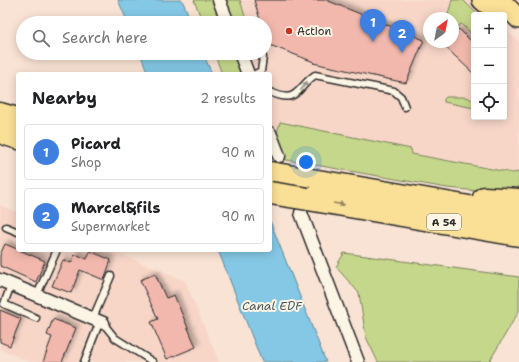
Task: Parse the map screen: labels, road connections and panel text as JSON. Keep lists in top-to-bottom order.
{
  "streets": {
    "highway": ["A 54"]
  },
  "water": ["Canal EDF"],
  "places": ["Action"],
  "north": "top right",
  "page": {
    "pins": ["1", "2"],
    "map_buttons": ["+", "−"],
    "search": "Search here",
    "heading": ["Nearby", "2 results"],
    "list": [
      {
        "mark": "1",
        "name": "Picard",
        "note": "Shop",
        "value": "90 m"
      },
      {
        "mark": "2",
        "name": "Marcel&fils",
        "note": "Supermarket",
        "value": "90 m"
      }
    ]
  }
}
